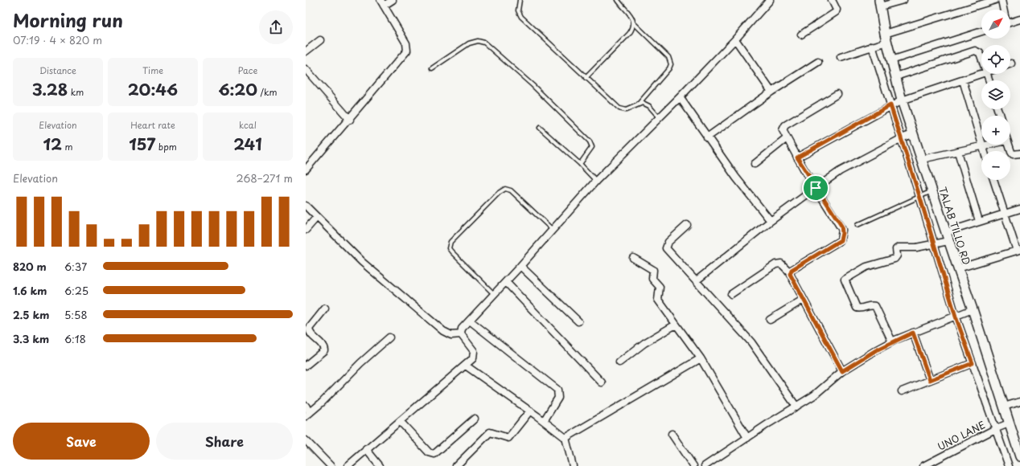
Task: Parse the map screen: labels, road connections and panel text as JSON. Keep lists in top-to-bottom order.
{
  "streets": {
    "main road": ["TALAB TILLO RD"],
    "street": ["UNO LANE"]
  },
  "crossings": [
    ["TALAB TILLO RD", "UNO LANE"]
  ],
  "north": "top right",
  "page": {
    "heading": ["Morning run", "07:19 · 4 × 820 m"],
    "map_buttons": ["+", "−"],
    "stats": [
      ["Distance", "3.28 km"],
      ["Time", "20:46"],
      ["Pace", "6:20 /km"],
      ["Elevation", "12 m"],
      ["Heart rate", "157 bpm"],
      ["kcal", "241"]
    ],
    "chart": ["Elevation", "268–271 m"],
    "list": [
      {
        "name": "820 m",
        "note": "6:37"
      },
      {
        "name": "1.6 km",
        "note": "6:25"
      },
      {
        "name": "2.5 km",
        "note": "5:58"
      },
      {
        "name": "3.3 km",
        "note": "6:18"
      }
    ],
    "buttons": ["Save", "Share"]
  }
}
